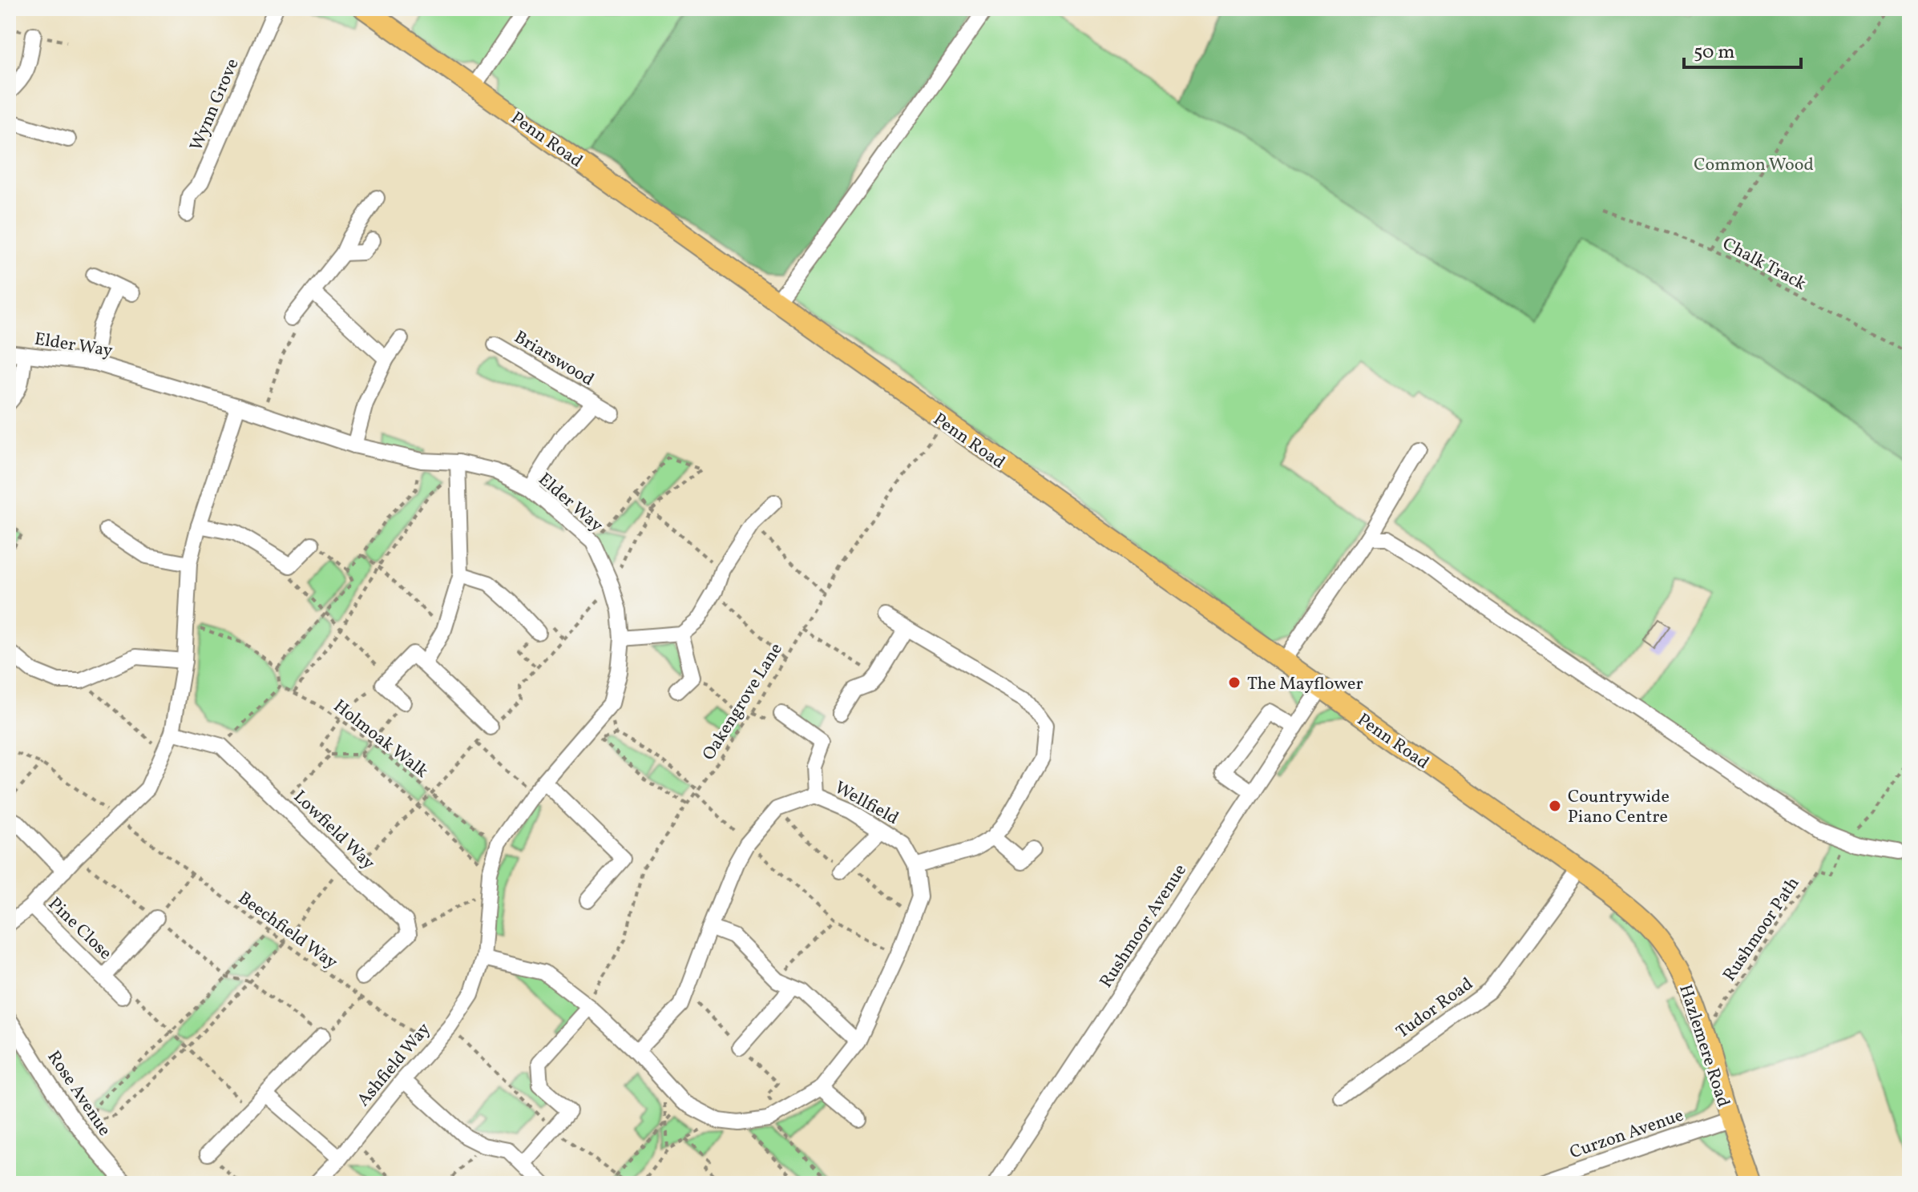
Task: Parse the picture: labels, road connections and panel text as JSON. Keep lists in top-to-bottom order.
{
  "streets": {
    "main road": ["Penn Road", "Hazlemere Road"],
    "street": [
      "Wynn Grove",
      "Elder Way",
      "Briarswood",
      "Wellfield",
      "Lowfield Way",
      "Rushmoor Avenue",
      "Pine Close",
      "Tudor Road",
      "Ashfield Way",
      "Rose Avenue",
      "Curzon Avenue"
    ],
    "path": [
      "Chalk Track",
      "Oakengrove Lane",
      "Holmoak Walk",
      "Rushmoor Path",
      "Beechfield Way"
    ]
  },
  "crossings": [
    ["Penn Road", "Oakengrove Lane"],
    ["Penn Road", "Rushmoor Avenue"],
    ["Penn Road", "Tudor Road"],
    ["Penn Road", "Hazlemere Road"],
    ["Elder Way", "Briarswood"],
    ["Elder Way", "Holmoak Walk"],
    ["Elder Way", "Wellfield"],
    ["Elder Way", "Ashfield Way"],
    ["Oakengrove Lane", "Wellfield"],
    ["Wellfield", "Ashfield Way"],
    ["Rushmoor Path", "Hazlemere Road"],
    ["Beechfield Way", "Ashfield Way"],
    ["Tudor Road", "Hazlemere Road"],
    ["Hazlemere Road", "Curzon Avenue"]
  ],
  "parks": ["Common Wood"],
  "places": ["The Mayflower", "Countrywide Piano Centre"],
  "scale_bar": "50 m"
}
